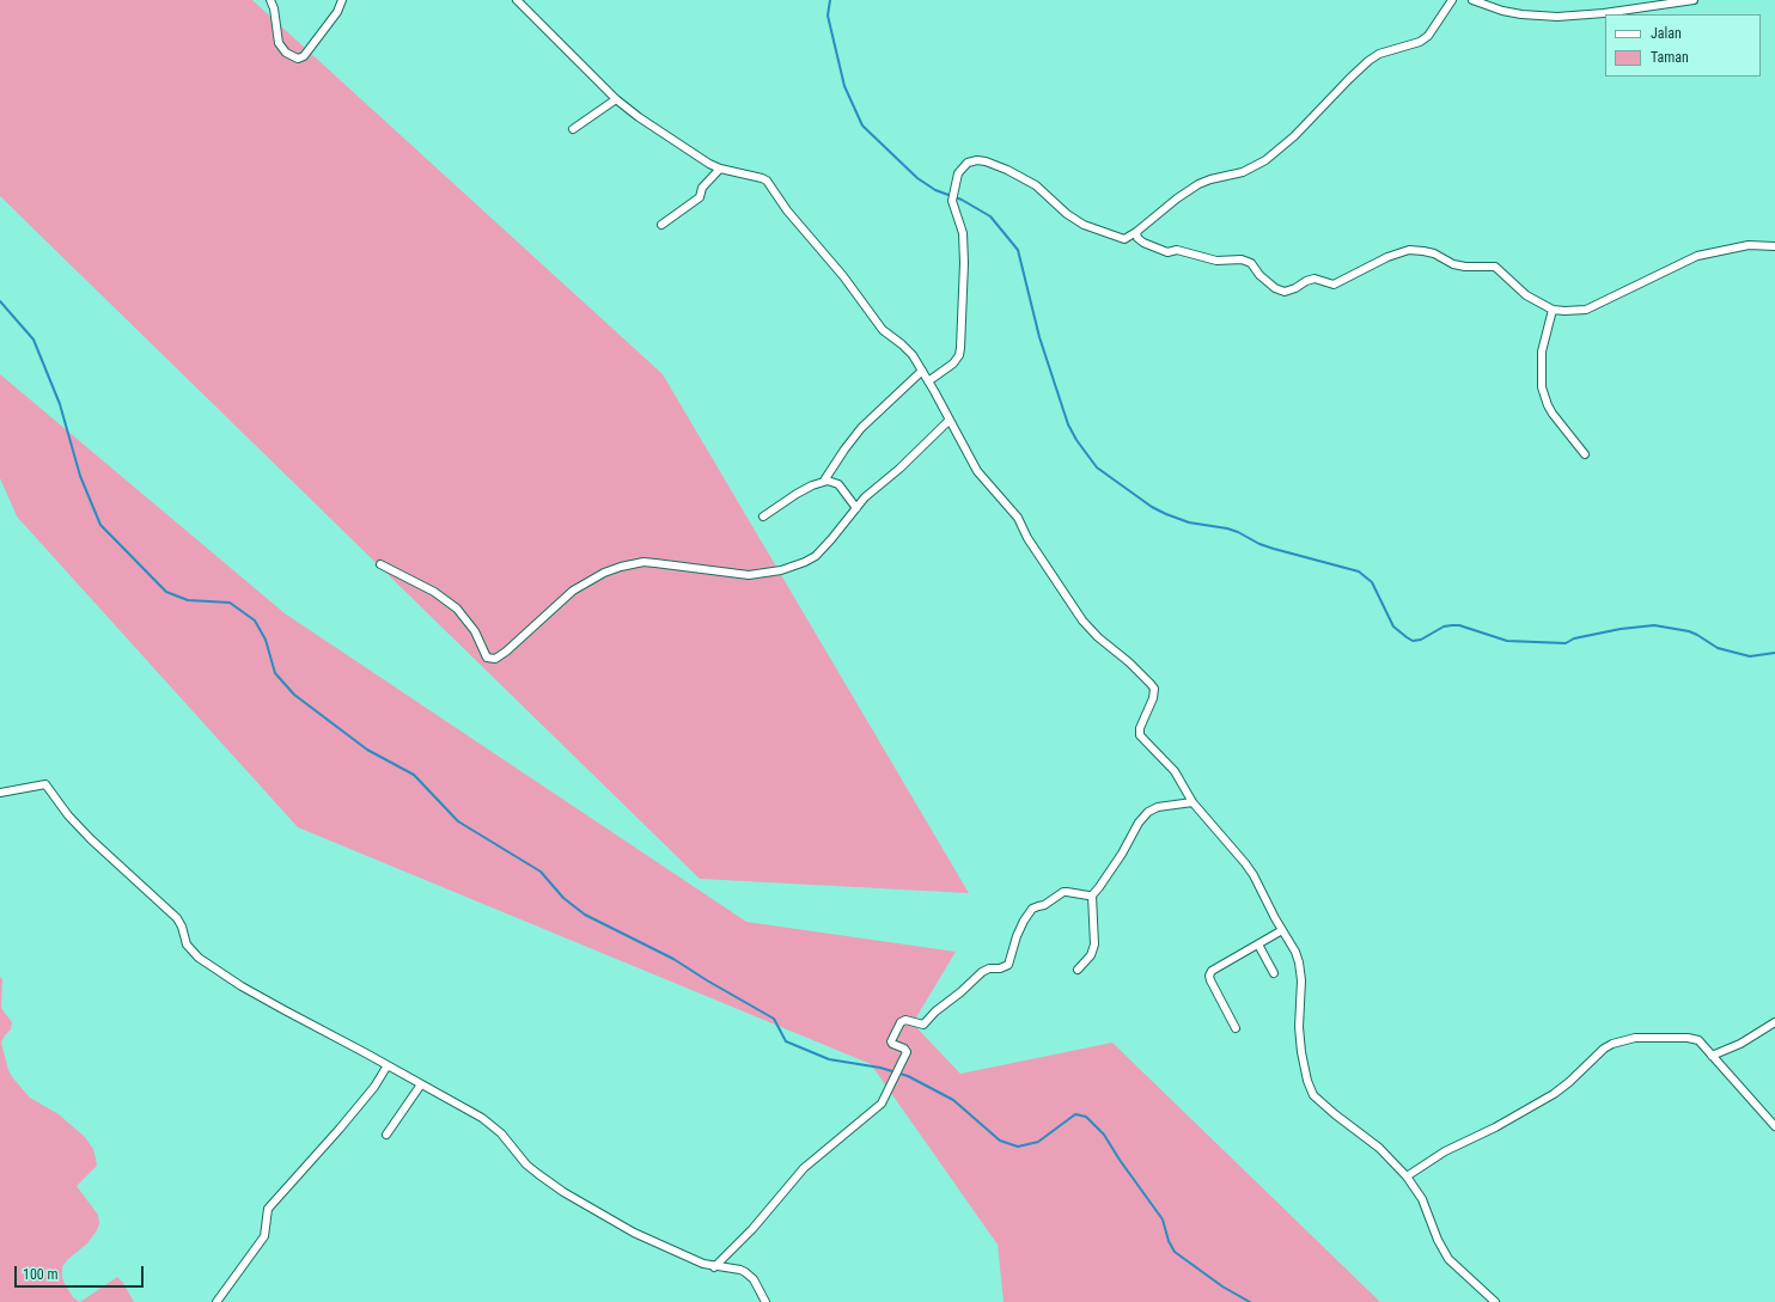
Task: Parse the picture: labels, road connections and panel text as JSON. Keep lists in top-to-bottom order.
{
  "legend": ["Jalan", "Taman"],
  "scale_bar": "100 m"
}
